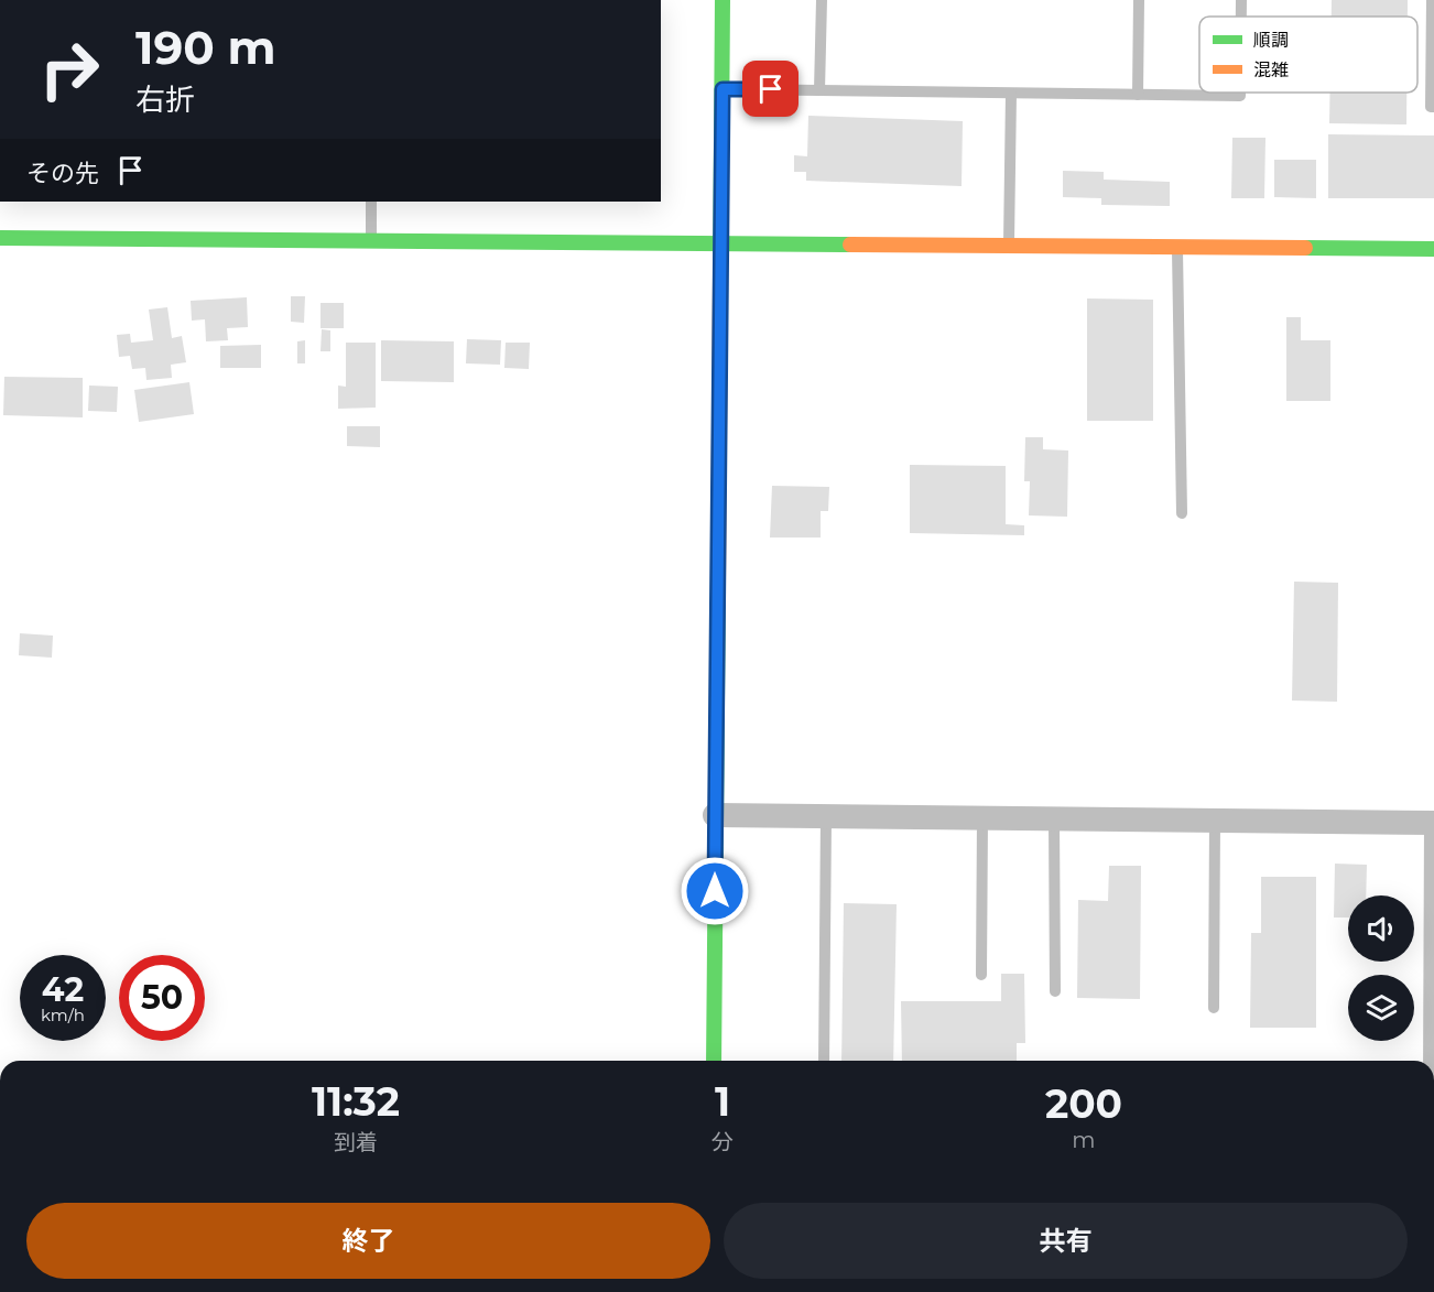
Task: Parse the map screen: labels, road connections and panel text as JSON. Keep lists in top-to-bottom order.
{
  "legend": ["順調", "混雑"],
  "page": {
    "turn": ["190 m", "右折"],
    "then": "その先",
    "speed": "42 km/h",
    "limit": "50",
    "eta": [
      "11:32",
      "到着",
      "1",
      "分",
      "200",
      "m"
    ],
    "buttons": ["終了", "共有"]
  }
}
